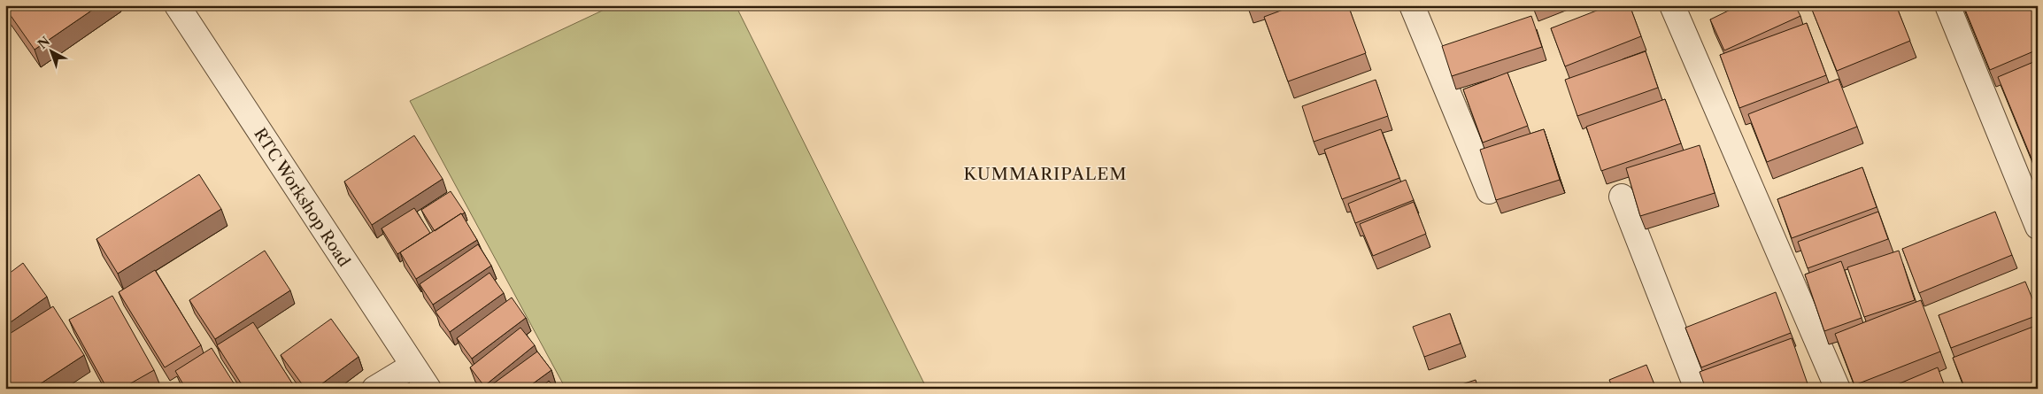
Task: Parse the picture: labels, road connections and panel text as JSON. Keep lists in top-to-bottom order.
{
  "streets": {
    "street": ["RTC Workshop Road"]
  },
  "districts": ["KUMMARIPALEM"],
  "north": "top left"
}
